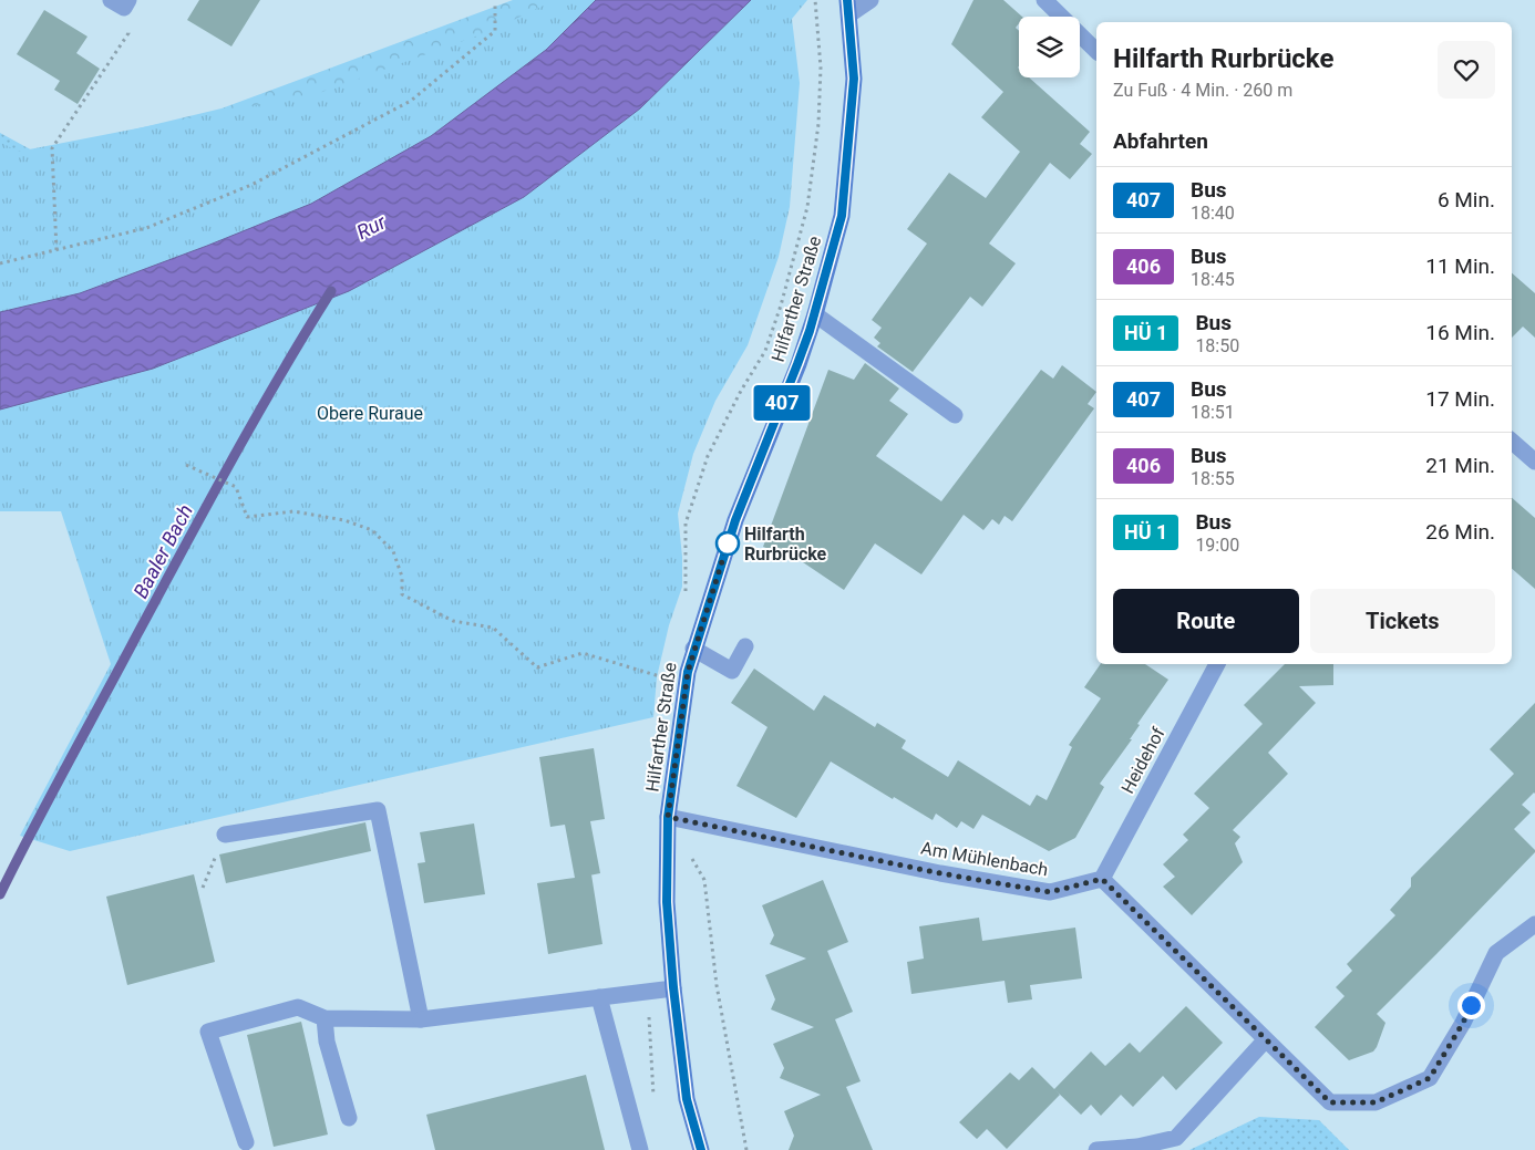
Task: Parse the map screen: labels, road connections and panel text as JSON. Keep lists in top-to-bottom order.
{
  "streets": {
    "main road": ["Hilfarther Straße"],
    "street": ["Heidehof", "Am Mühlenbach"]
  },
  "crossings": [
    ["Hilfarther Straße", "Am Mühlenbach"],
    ["Heidehof", "Am Mühlenbach"]
  ],
  "water": ["Rur", "Baaler Bach"],
  "parks": ["Obere Ruraue"],
  "places": ["Hilfarth Rurbrücke"],
  "lines": ["bus line 407"],
  "page": {
    "on_map": "407",
    "heading": [
      ["Hilfarth Rurbrücke", "Zu Fuß · 4 Min. · 260 m"],
      "Abfahrten"
    ],
    "list": [
      {
        "mark": "407",
        "name": "Bus",
        "note": "18:40",
        "value": "6 Min."
      },
      {
        "mark": "406",
        "name": "Bus",
        "note": "18:45",
        "value": "11 Min."
      },
      {
        "mark": "HÜ 1",
        "name": "Bus",
        "note": "18:50",
        "value": "16 Min."
      },
      {
        "mark": "407",
        "name": "Bus",
        "note": "18:51",
        "value": "17 Min."
      },
      {
        "mark": "406",
        "name": "Bus",
        "note": "18:55",
        "value": "21 Min."
      },
      {
        "mark": "HÜ 1",
        "name": "Bus",
        "note": "19:00",
        "value": "26 Min."
      }
    ],
    "buttons": ["Route", "Tickets"]
  }
}
